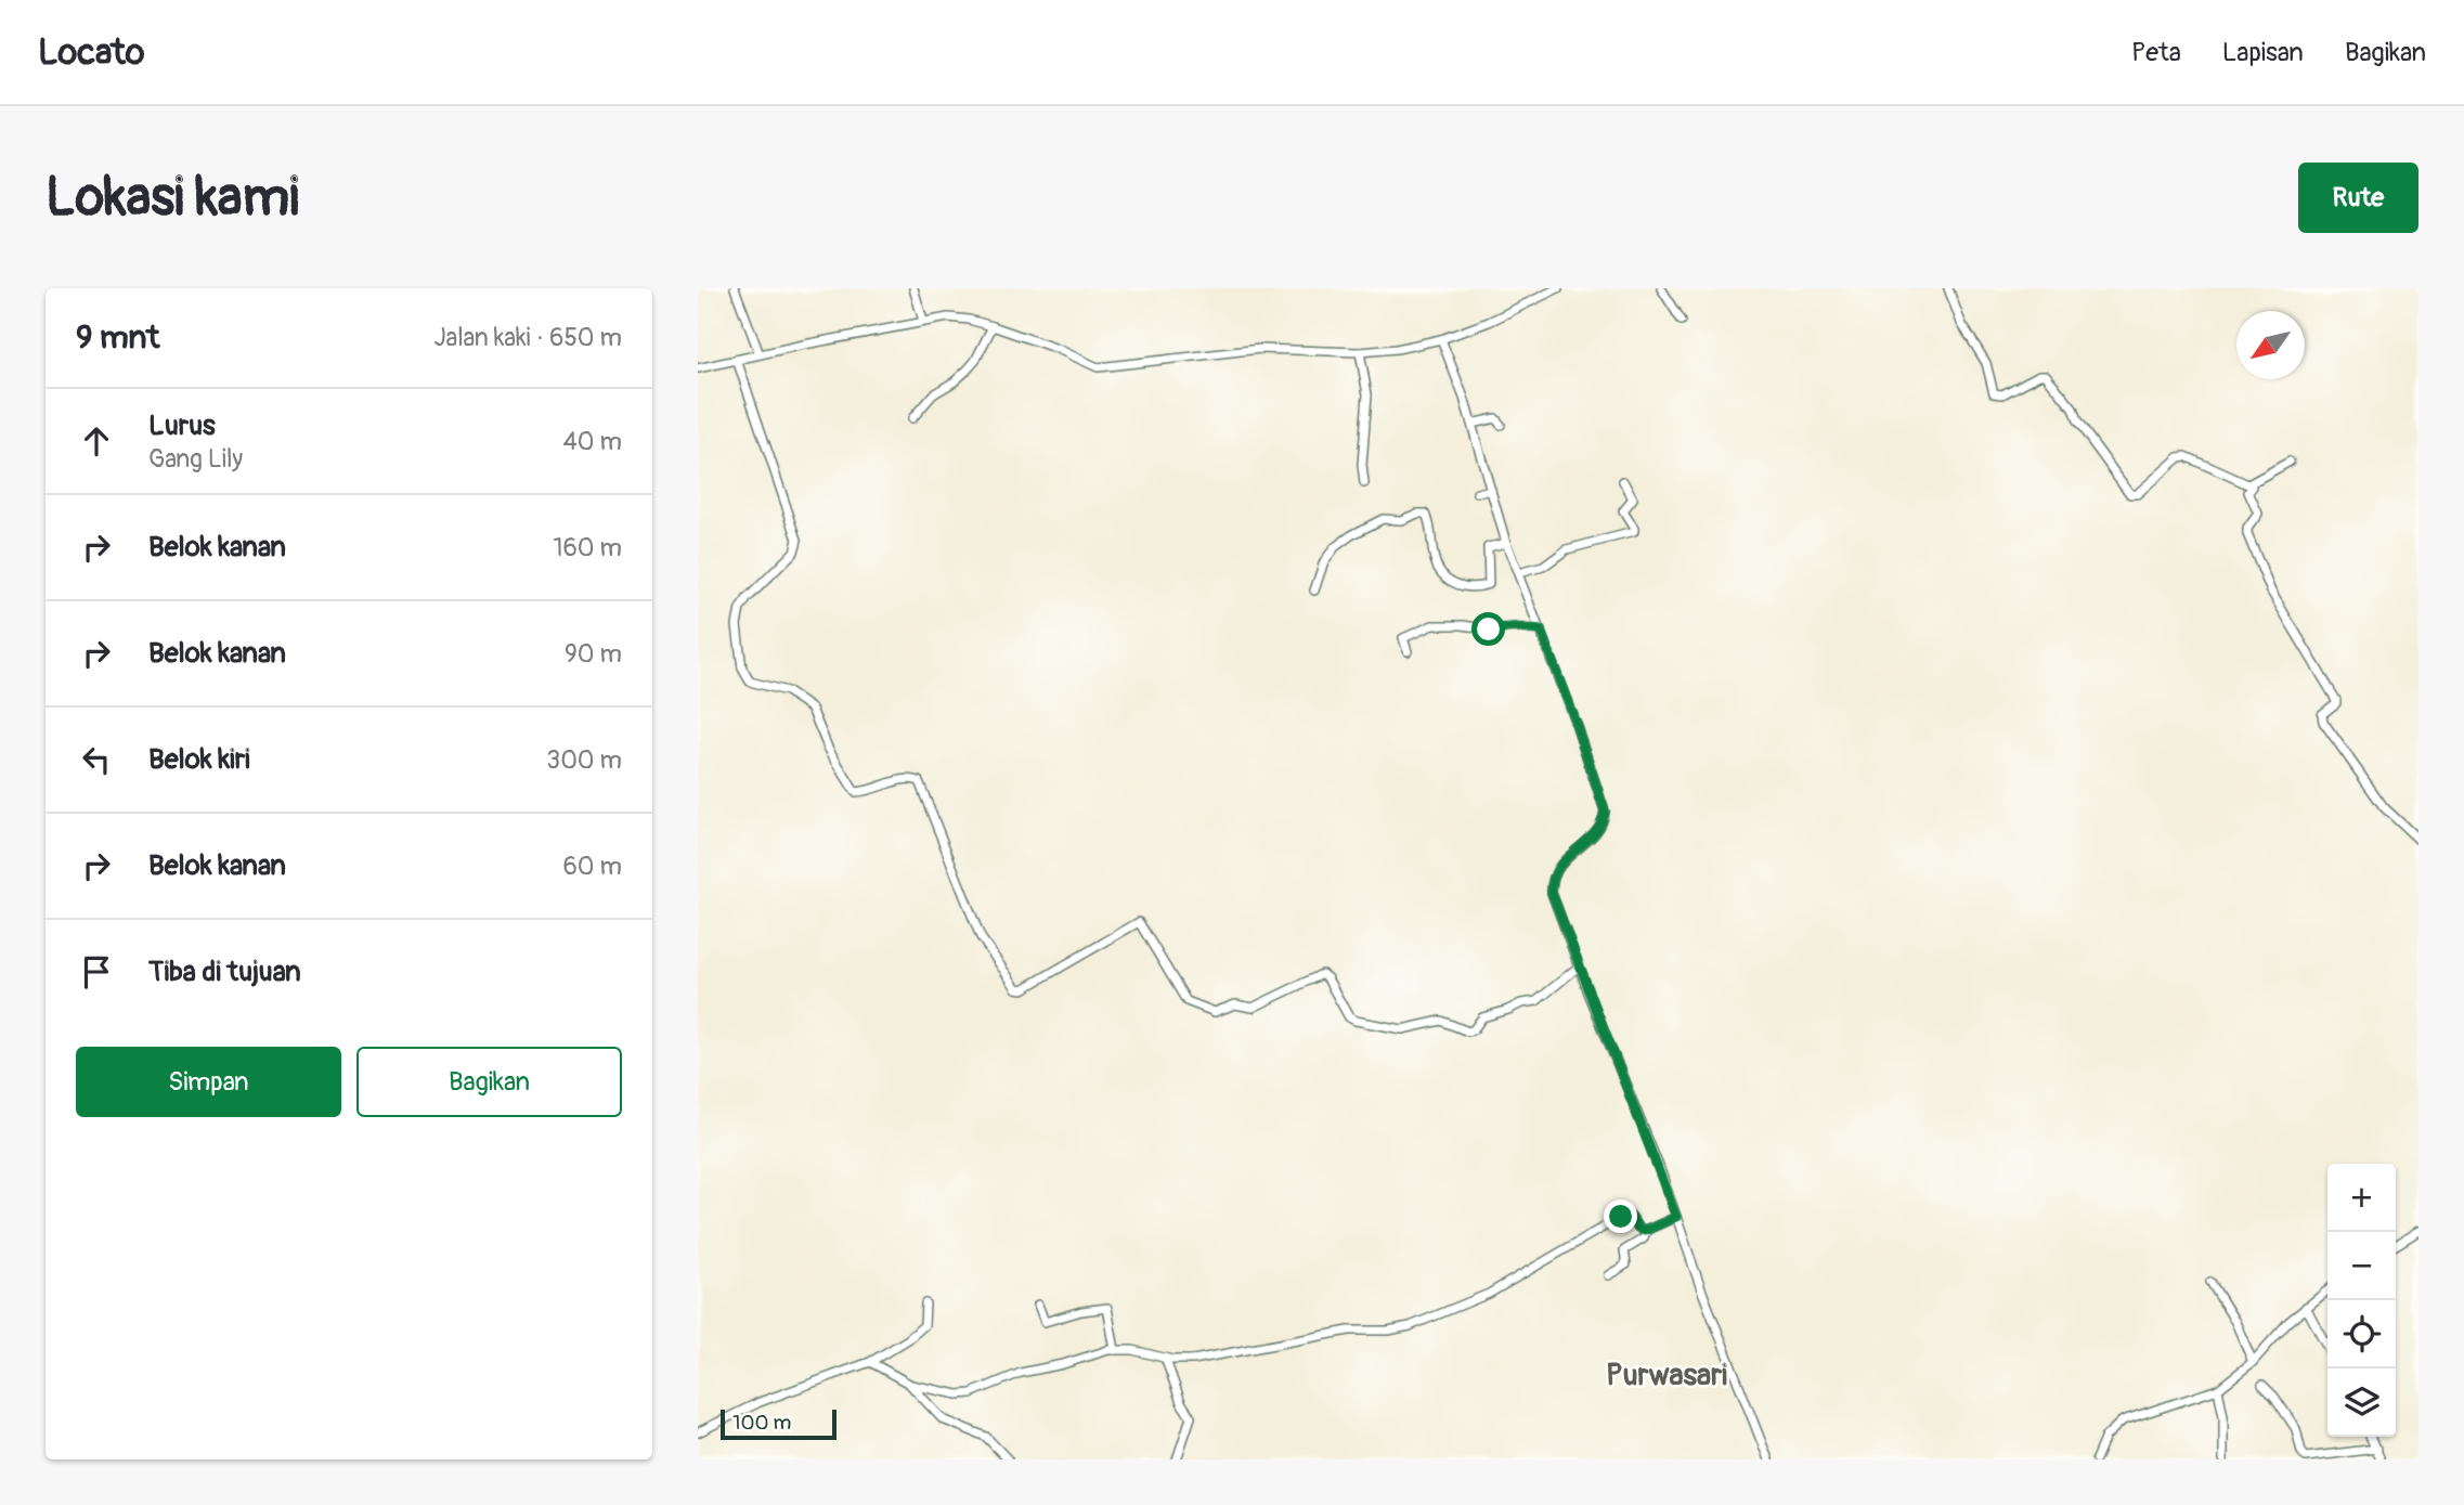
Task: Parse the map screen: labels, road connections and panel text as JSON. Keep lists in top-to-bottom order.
{
  "districts": ["Purwasari"],
  "scale_bar": "100 m",
  "north": "bottom left",
  "page": {
    "header": "Locato",
    "nav": ["Peta", "Lapisan", "Bagikan"],
    "buttons": [
      "Rute",
      ["Simpan", "Bagikan"]
    ],
    "title": "Lokasi kami",
    "heading": ["9 mnt", "Jalan kaki · 650 m"],
    "list": [
      ["Lurus", "Gang Lily", "40 m"],
      ["Belok kanan", "160 m"],
      ["Belok kanan", "90 m"],
      ["Belok kiri", "300 m"],
      ["Belok kanan", "60 m"],
      "Tiba di tujuan"
    ],
    "map_buttons": ["+", "−"],
    "scale": "100 m"
  }
}
